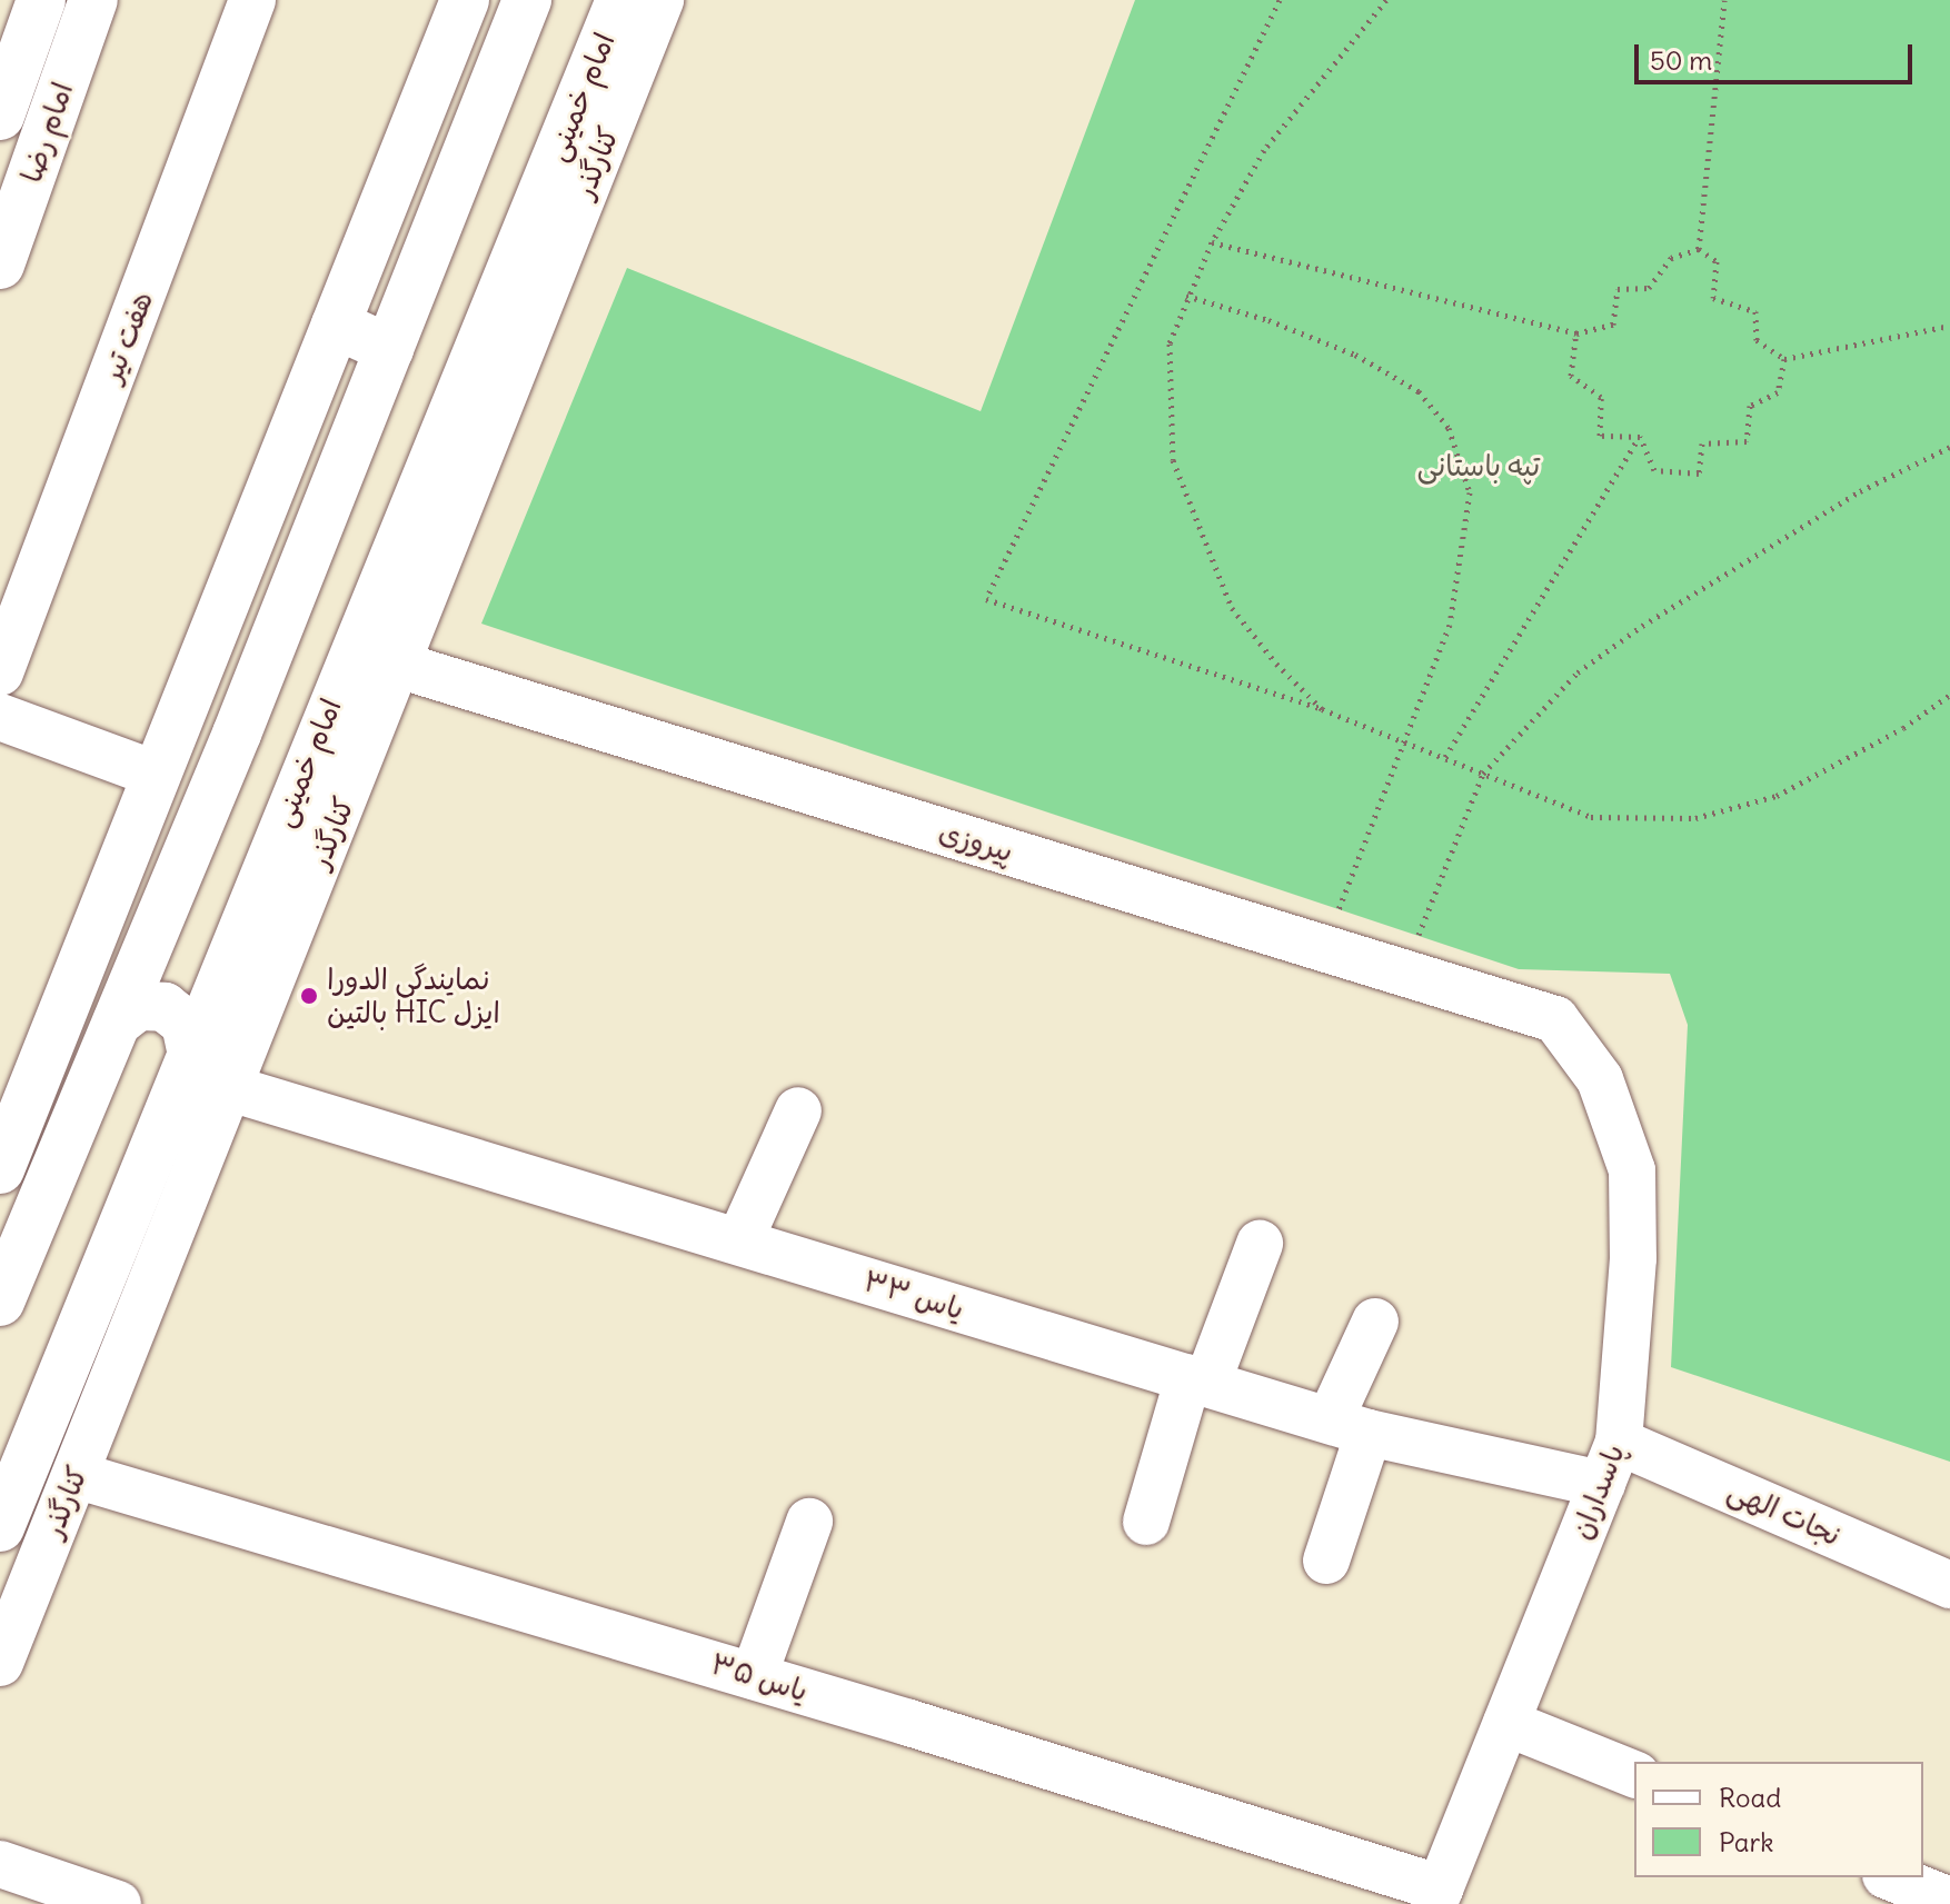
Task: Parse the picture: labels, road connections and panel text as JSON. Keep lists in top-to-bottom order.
{
  "streets": {
    "main road": ["امام خمینی", "امام رضا"],
    "street": [
      "کنارگذر",
      "هفت تیر",
      "پیروزی",
      "یاس ۳۳",
      "پاسداران",
      "نجات الهی",
      "یاس ۳۵"
    ]
  },
  "crossings": [
    ["امام خمینی", "کنارگذر"],
    ["کنارگذر", "پیروزی"],
    ["کنارگذر", "یاس ۳۳"],
    ["کنارگذر", "یاس ۳۵"],
    ["پیروزی", "پاسداران"],
    ["یاس ۳۳", "پاسداران"],
    ["پاسداران", "نجات الهی"],
    ["پاسداران", "یاس ۳۵"]
  ],
  "parks": ["تپه باستانی"],
  "places": ["نمایندگی الدورا بالتین HIC ایزل"],
  "legend": ["Road", "Park"],
  "scale_bar": "50 m"
}
